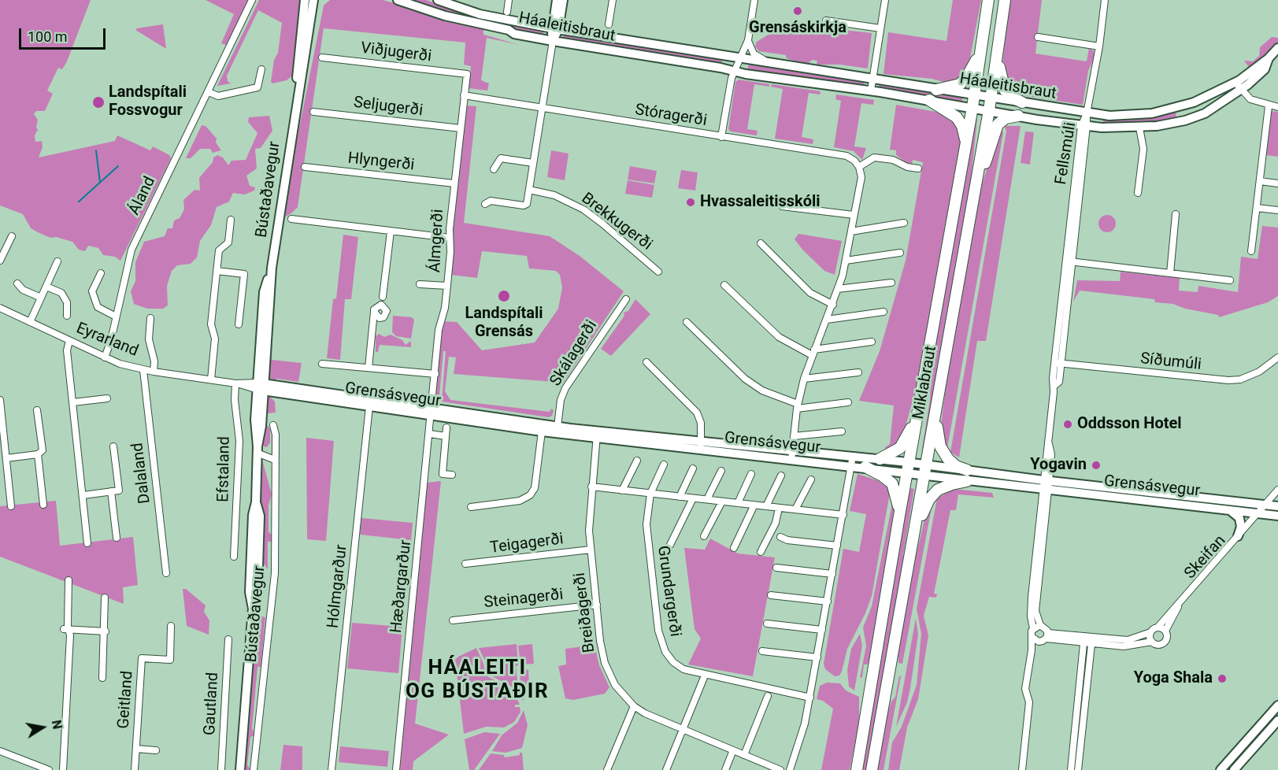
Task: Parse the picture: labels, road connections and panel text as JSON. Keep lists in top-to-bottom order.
{
  "streets": {
    "highway": ["Miklabraut"],
    "main road": ["Háaleitisbraut", "Bústaðavegur", "Grensásvegur"],
    "street": [
      "Viðjugerði",
      "Seljugerði",
      "Stóragerði",
      "Fellsmúli",
      "Hlyngerði",
      "Áland",
      "Brekkugerði",
      "Álmgerði",
      "Eyrarland",
      "Skálagerði",
      "Síðumúli",
      "Efstaland",
      "Dalaland",
      "Teigagerði",
      "Skeifan",
      "Hólmgarður",
      "Hæðargarður",
      "Grundargerði",
      "Steinagerði",
      "Breiðagerði",
      "Geitland",
      "Gautland"
    ]
  },
  "crossings": [
    ["Háaleitisbraut", "Fellsmúli"],
    ["Háaleitisbraut", "Miklabraut"],
    ["Viðjugerði", "Álmgerði"],
    ["Seljugerði", "Álmgerði"],
    ["Stóragerði", "Álmgerði"],
    ["Fellsmúli", "Síðumúli"],
    ["Fellsmúli", "Grensásvegur"],
    ["Hlyngerði", "Álmgerði"],
    ["Bústaðavegur", "Eyrarland"],
    ["Bústaðavegur", "Grensásvegur"],
    ["Áland", "Eyrarland"],
    ["Álmgerði", "Grensásvegur"],
    ["Álmgerði", "Hæðargarður"],
    ["Eyrarland", "Grensásvegur"],
    ["Eyrarland", "Efstaland"],
    ["Eyrarland", "Dalaland"],
    ["Skálagerði", "Grensásvegur"],
    ["Miklabraut", "Grensásvegur"],
    ["Grensásvegur", "Skeifan"],
    ["Grensásvegur", "Hólmgarður"],
    ["Grensásvegur", "Hæðargarður"],
    ["Grensásvegur", "Breiðagerði"],
    ["Teigagerði", "Breiðagerði"],
    ["Steinagerði", "Breiðagerði"]
  ],
  "districts": ["HÁALEITI OG BÚSTAÐIR"],
  "places": [
    "Grensáskirkja",
    "Landspítali Fossvogur",
    "Hvassaleitisskóli",
    "Landspítali Grensás",
    "Oddsson Hotel",
    "Yogavin",
    "Yoga Shala"
  ],
  "scale_bar": "100 m",
  "north": "right"
}
